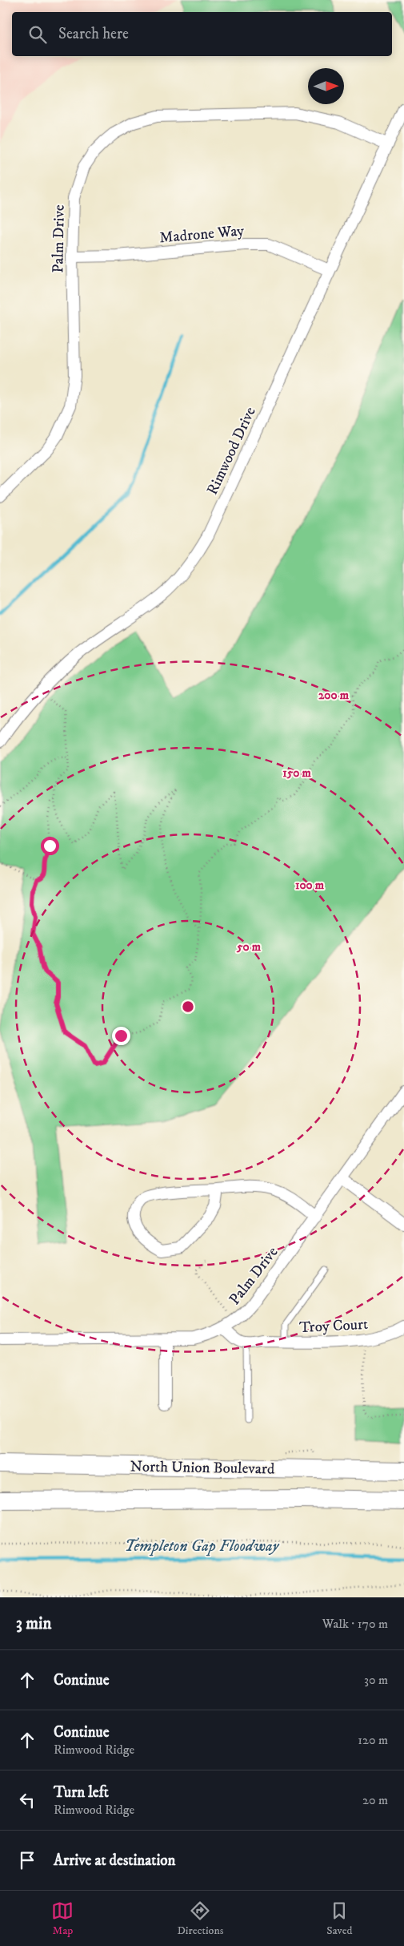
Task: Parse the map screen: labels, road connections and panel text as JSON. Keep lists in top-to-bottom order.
{
  "streets": {
    "main road": ["North Union Boulevard"],
    "street": [
      "Madrone Way",
      "Palm Drive",
      "Rimwood Drive",
      "Troy Court"
    ]
  },
  "crossings": [
    ["Madrone Way", "Palm Drive"],
    ["Madrone Way", "Rimwood Drive"],
    ["Palm Drive", "Rimwood Drive"]
  ],
  "water": ["Templeton Gap Floodway"],
  "north": "right",
  "page": {
    "search": "Search here",
    "heading": ["3 min", "Walk · 170 m"],
    "list": [
      ["Continue", "30 m"],
      ["Continue", "Rimwood Ridge", "120 m"],
      ["Turn left", "Rimwood Ridge", "20 m"],
      "Arrive at destination"
    ],
    "nav": ["Map", "Directions", "Saved"]
  },
  "rings": [
    "200 m",
    "150 m",
    "100 m",
    "50 m"
  ]
}
